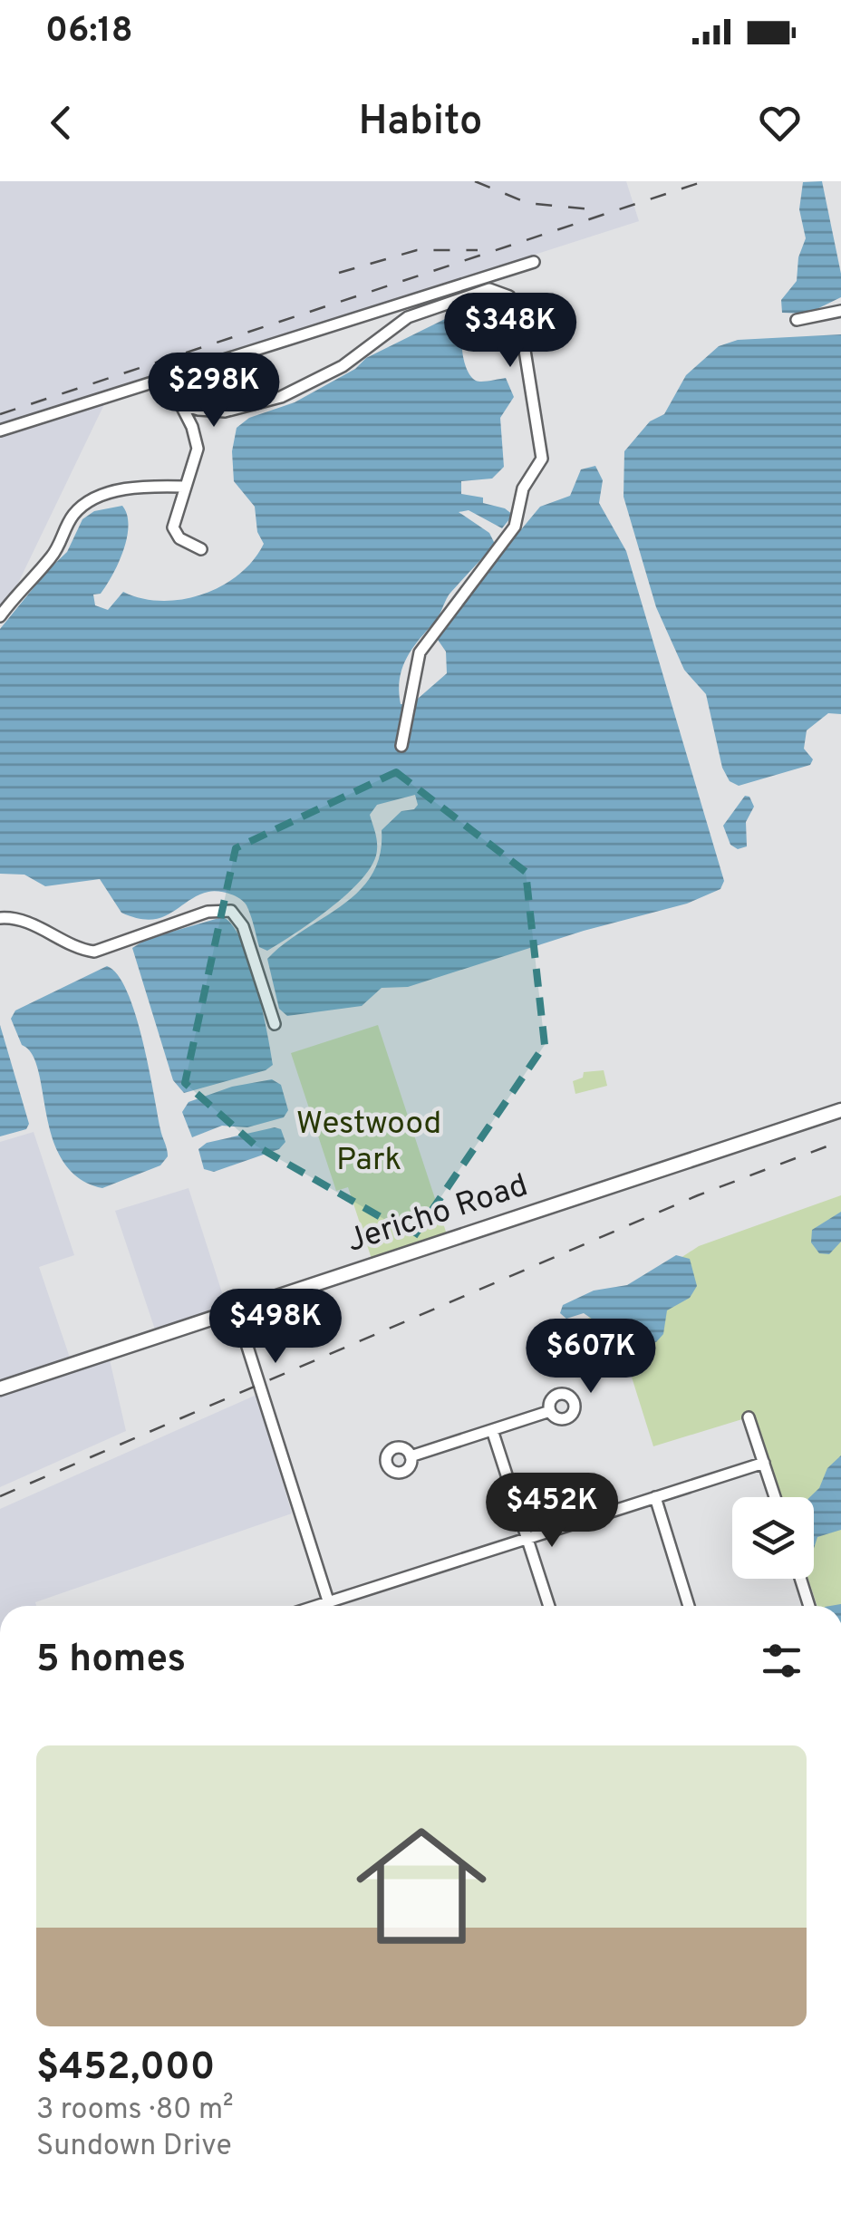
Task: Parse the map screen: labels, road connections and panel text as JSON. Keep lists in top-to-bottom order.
{
  "streets": {
    "main road": ["Jericho Road"]
  },
  "parks": ["Westwood Park"],
  "page": {
    "status": "06:18",
    "header": "Habito",
    "price": [
      "$348K",
      "$298K",
      "$498K",
      "$607K",
      "$452K"
    ],
    "heading": "5 homes",
    "list": [
      {
        "name": "$452,000",
        "note": "3 rooms · 80 m² · Sundown Drive"
      }
    ]
  }
}
